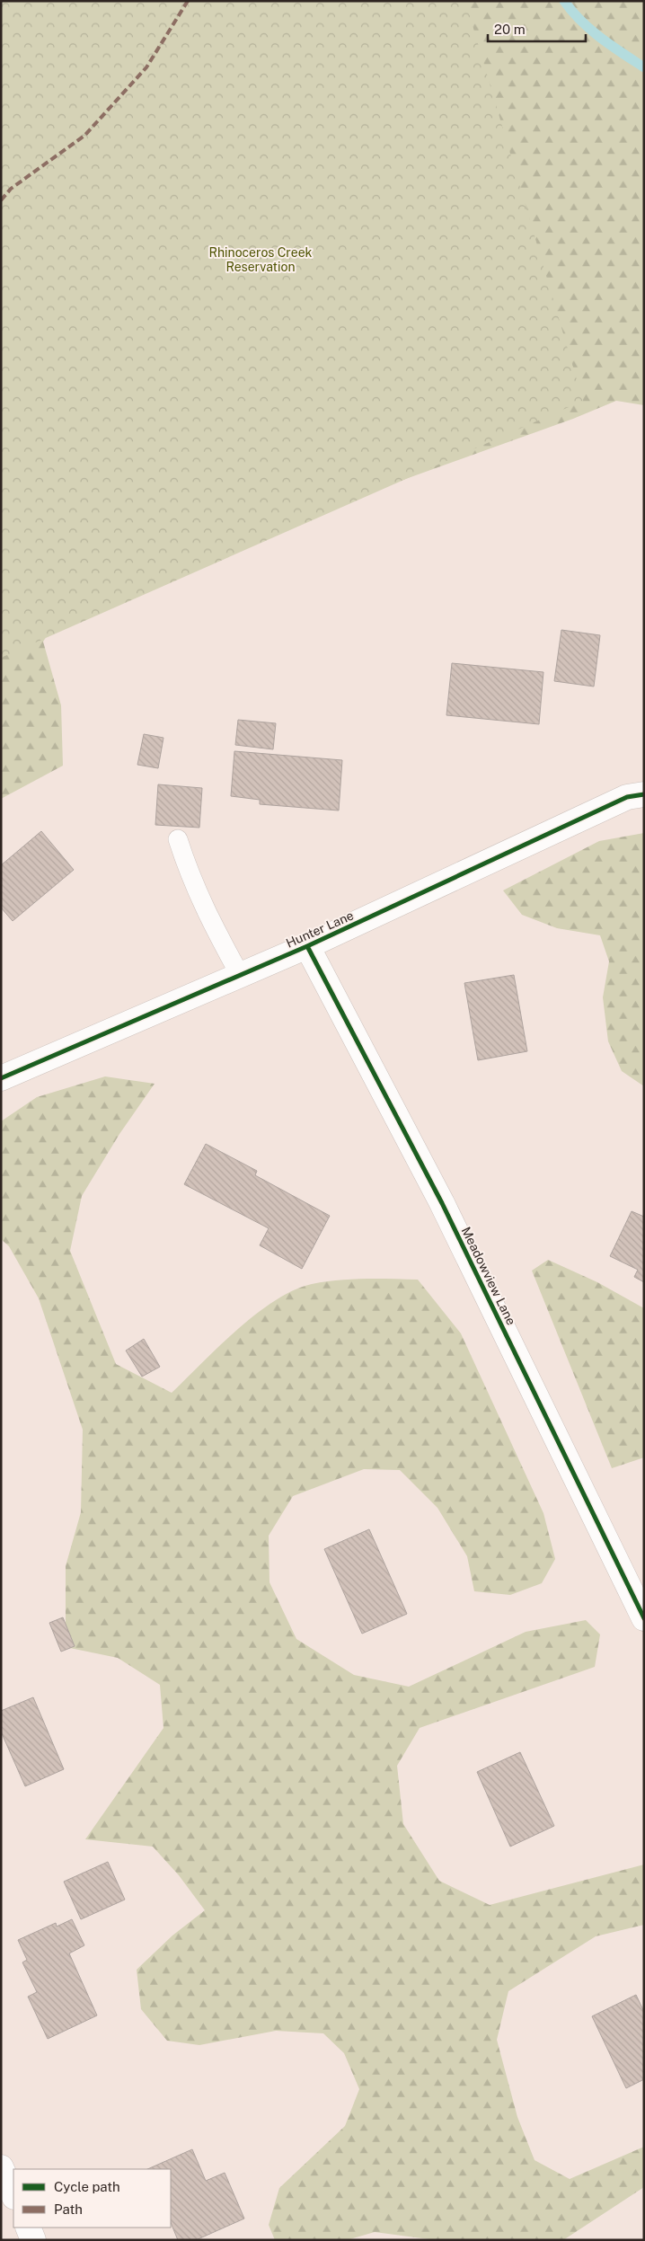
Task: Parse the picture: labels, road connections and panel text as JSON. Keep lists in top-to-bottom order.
{
  "streets": {
    "street": ["Hunter Lane", "Meadowview Lane"]
  },
  "crossings": [
    ["Hunter Lane", "Meadowview Lane"]
  ],
  "parks": ["Rhinoceros Creek Reservation"],
  "legend": ["Cycle path", "Path"],
  "scale_bar": "20 m"
}
